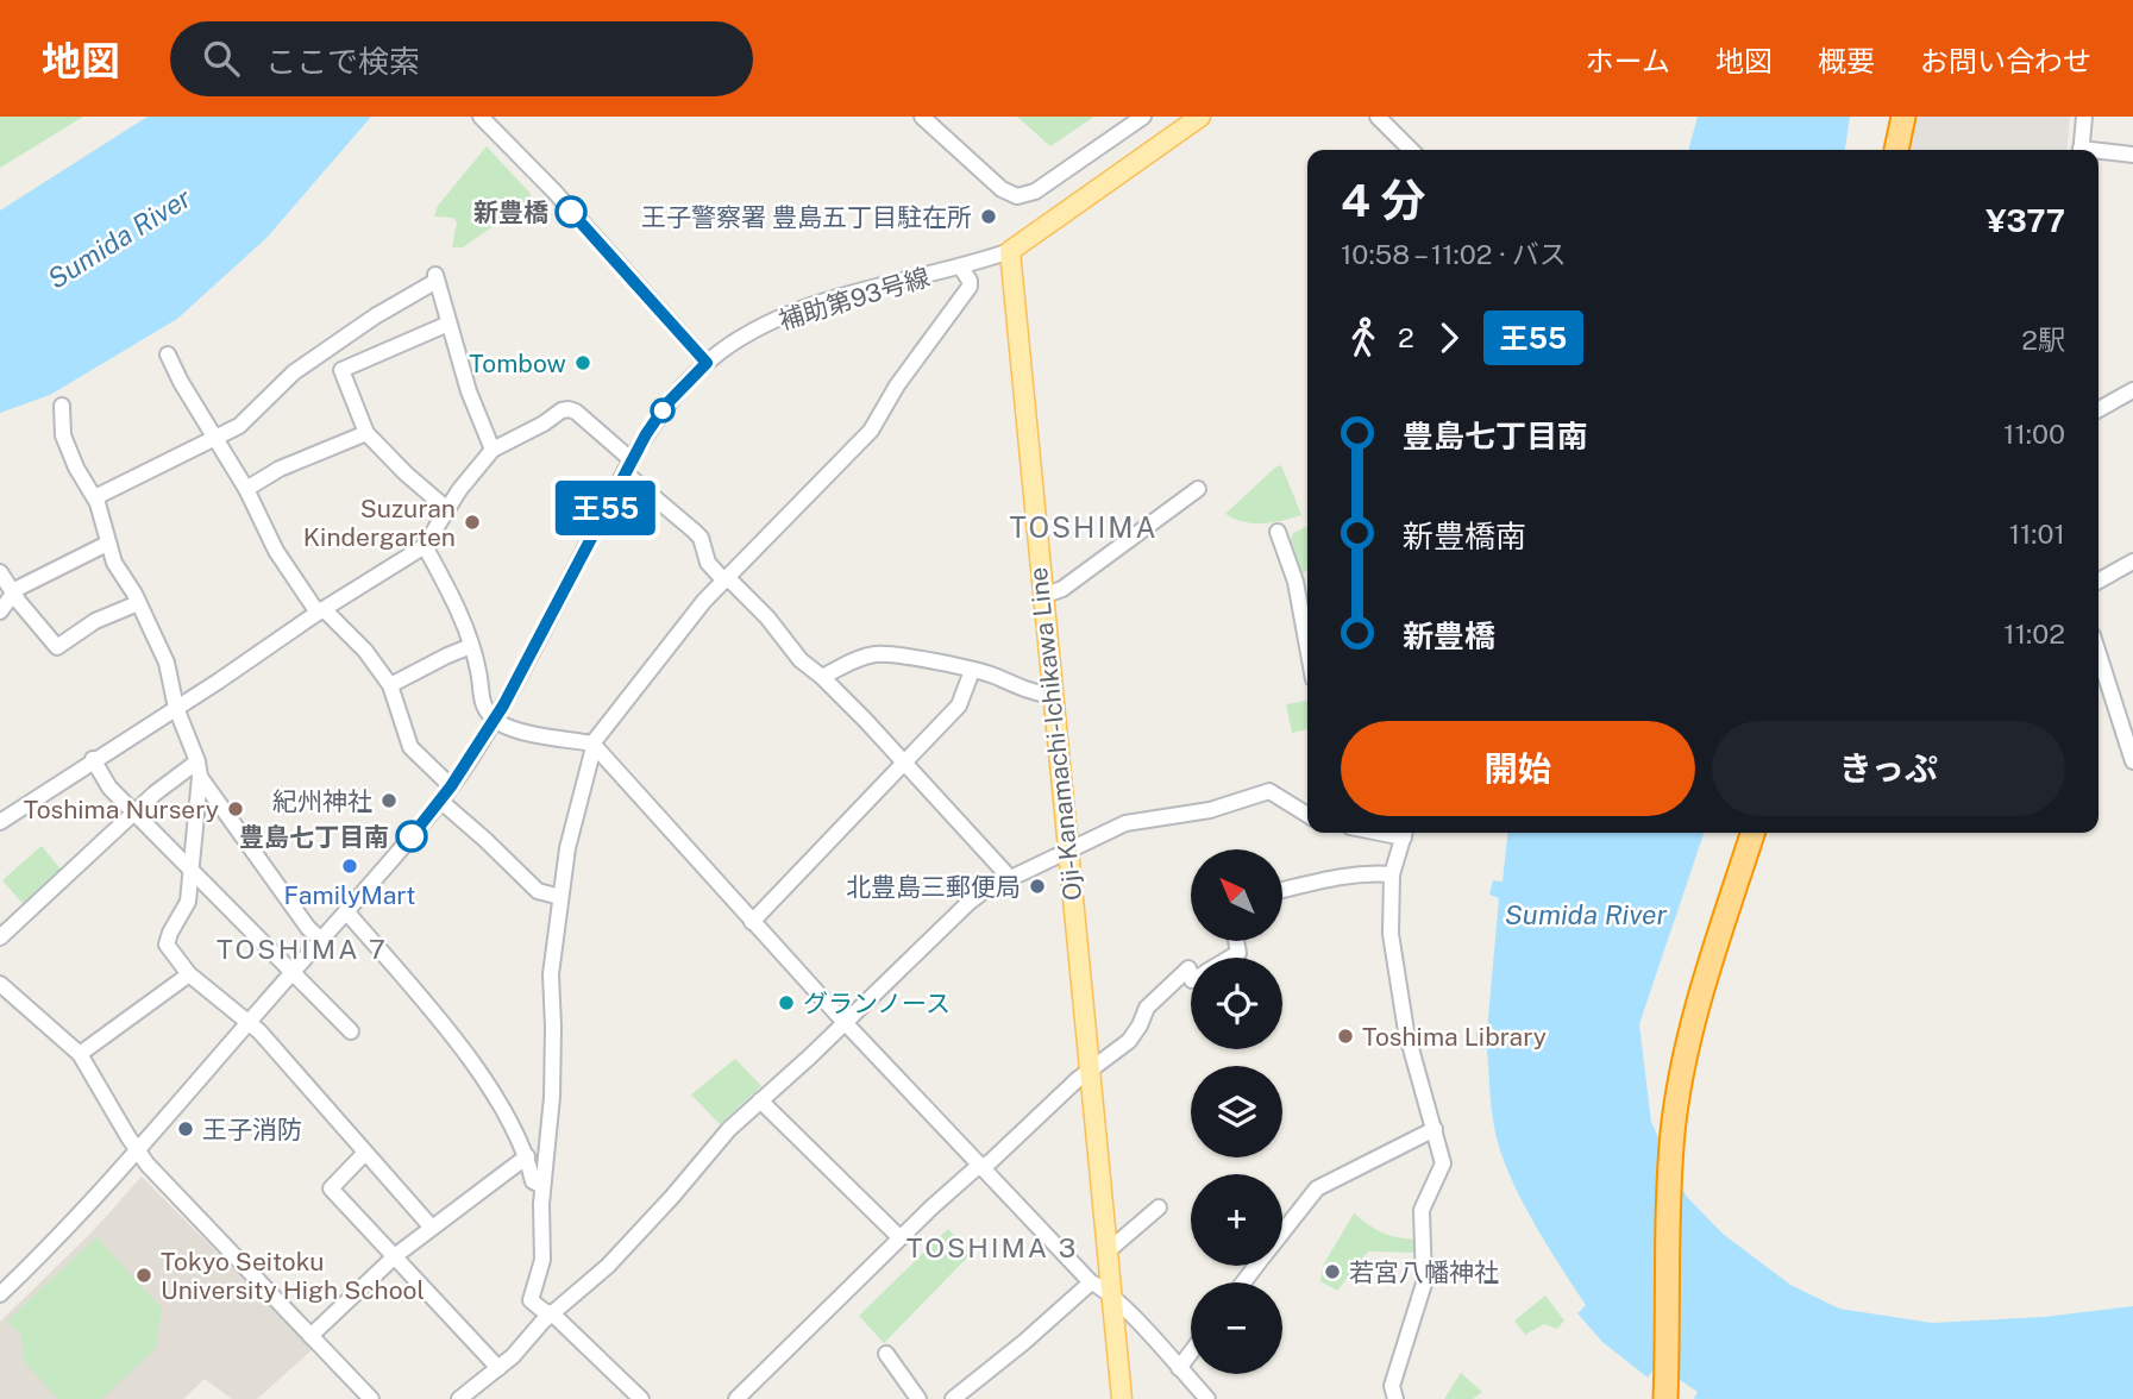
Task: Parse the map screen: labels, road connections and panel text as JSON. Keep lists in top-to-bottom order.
{
  "streets": {
    "main road": ["Oji-Kanamachi-Ichikawa Line"],
    "street": ["補助第93号線"]
  },
  "crossings": [
    ["補助第93号線", "Oji-Kanamachi-Ichikawa Line"]
  ],
  "districts": ["TOSHIMA", "TOSHIMA 7", "TOSHIMA 3"],
  "water": ["Sumida River"],
  "places": [
    "新豊橋",
    "王子警察署 豊島五丁目駐在所",
    "Tombow",
    "Suzuran Kindergarten",
    "紀州神社",
    "Toshima Nursery",
    "豊島七丁目南",
    "FamilyMart",
    "北豊島三郵便局",
    "グランノース",
    "Toshima Library",
    "王子消防",
    "若宮八幡神社",
    "Tokyo Seitoku University High School"
  ],
  "lines": ["bus line 王55"],
  "north": "top left",
  "page": {
    "header": "地図",
    "search": "ここで検索",
    "nav": [
      "ホーム",
      "地図",
      "概要",
      "お問い合わせ"
    ],
    "on_map": "王55",
    "heading": ["4 分", "10:58 – 11:02 · バス", "¥377"],
    "legs": ["2", "王55", "2駅"],
    "list": [
      {
        "name": "豊島七丁目南",
        "value": "11:00"
      },
      {
        "name": "新豊橋南",
        "value": "11:01"
      },
      {
        "name": "新豊橋",
        "value": "11:02"
      }
    ],
    "buttons": ["開始", "きっぷ"],
    "map_buttons": ["+", "−"]
  }
}
